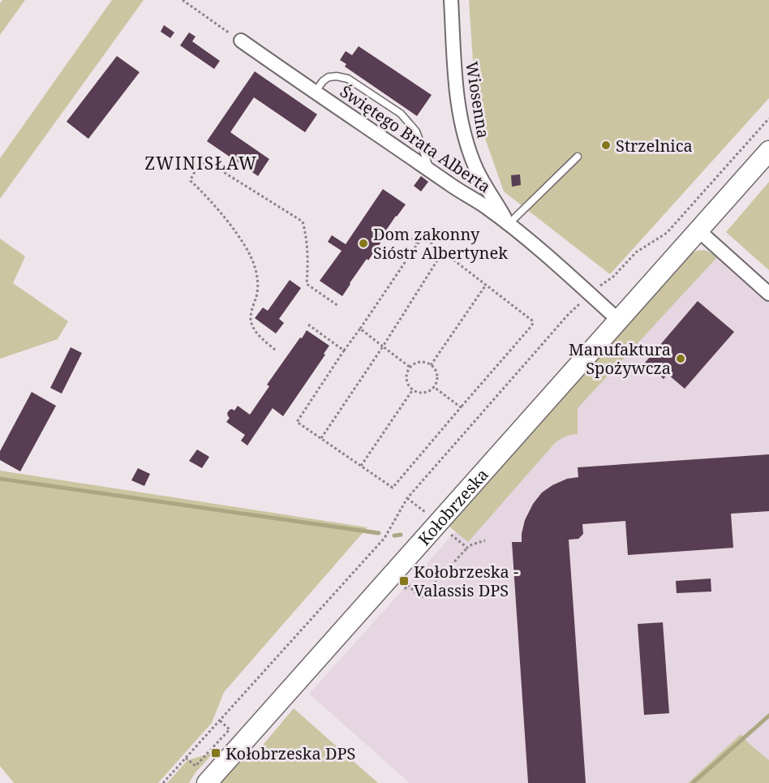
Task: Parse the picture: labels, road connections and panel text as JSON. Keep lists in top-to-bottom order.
{
  "streets": {
    "main road": ["Kołobrzeska"],
    "street": ["Wiosenna", "Świętego Brata Alberta"]
  },
  "crossings": [
    ["Wiosenna", "Świętego Brata Alberta"],
    ["Świętego Brata Alberta", "Kołobrzeska"]
  ],
  "districts": ["ZWINISŁAW"],
  "places": {
    "other": ["Strzelnica", "Dom zakonny Sióstr Albertynek", "Manufaktura Spożywcza"],
    "transit": ["Kołobrzeska - Valassis DPS", "Kołobrzeska DPS"]
  }
}
